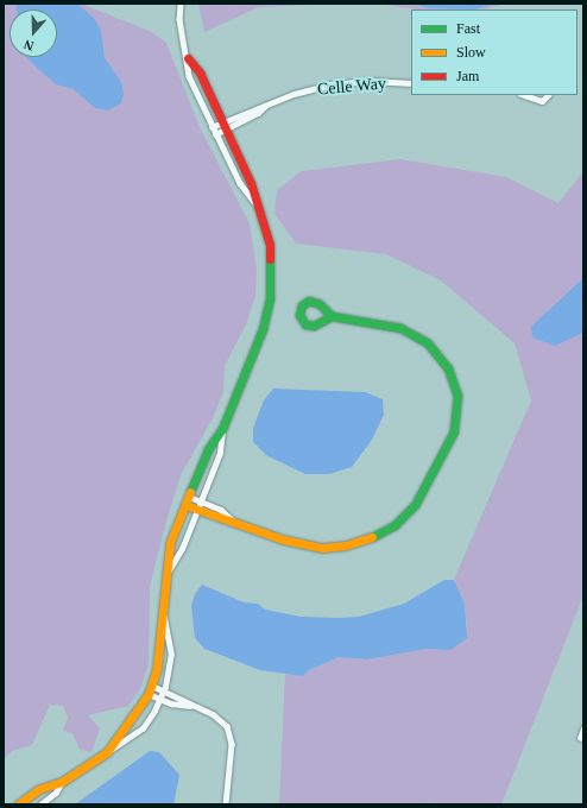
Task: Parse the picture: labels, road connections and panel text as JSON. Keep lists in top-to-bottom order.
{
  "streets": {
    "street": ["Celle Way"]
  },
  "legend": ["Fast", "Slow", "Jam"],
  "north": "bottom"
}
